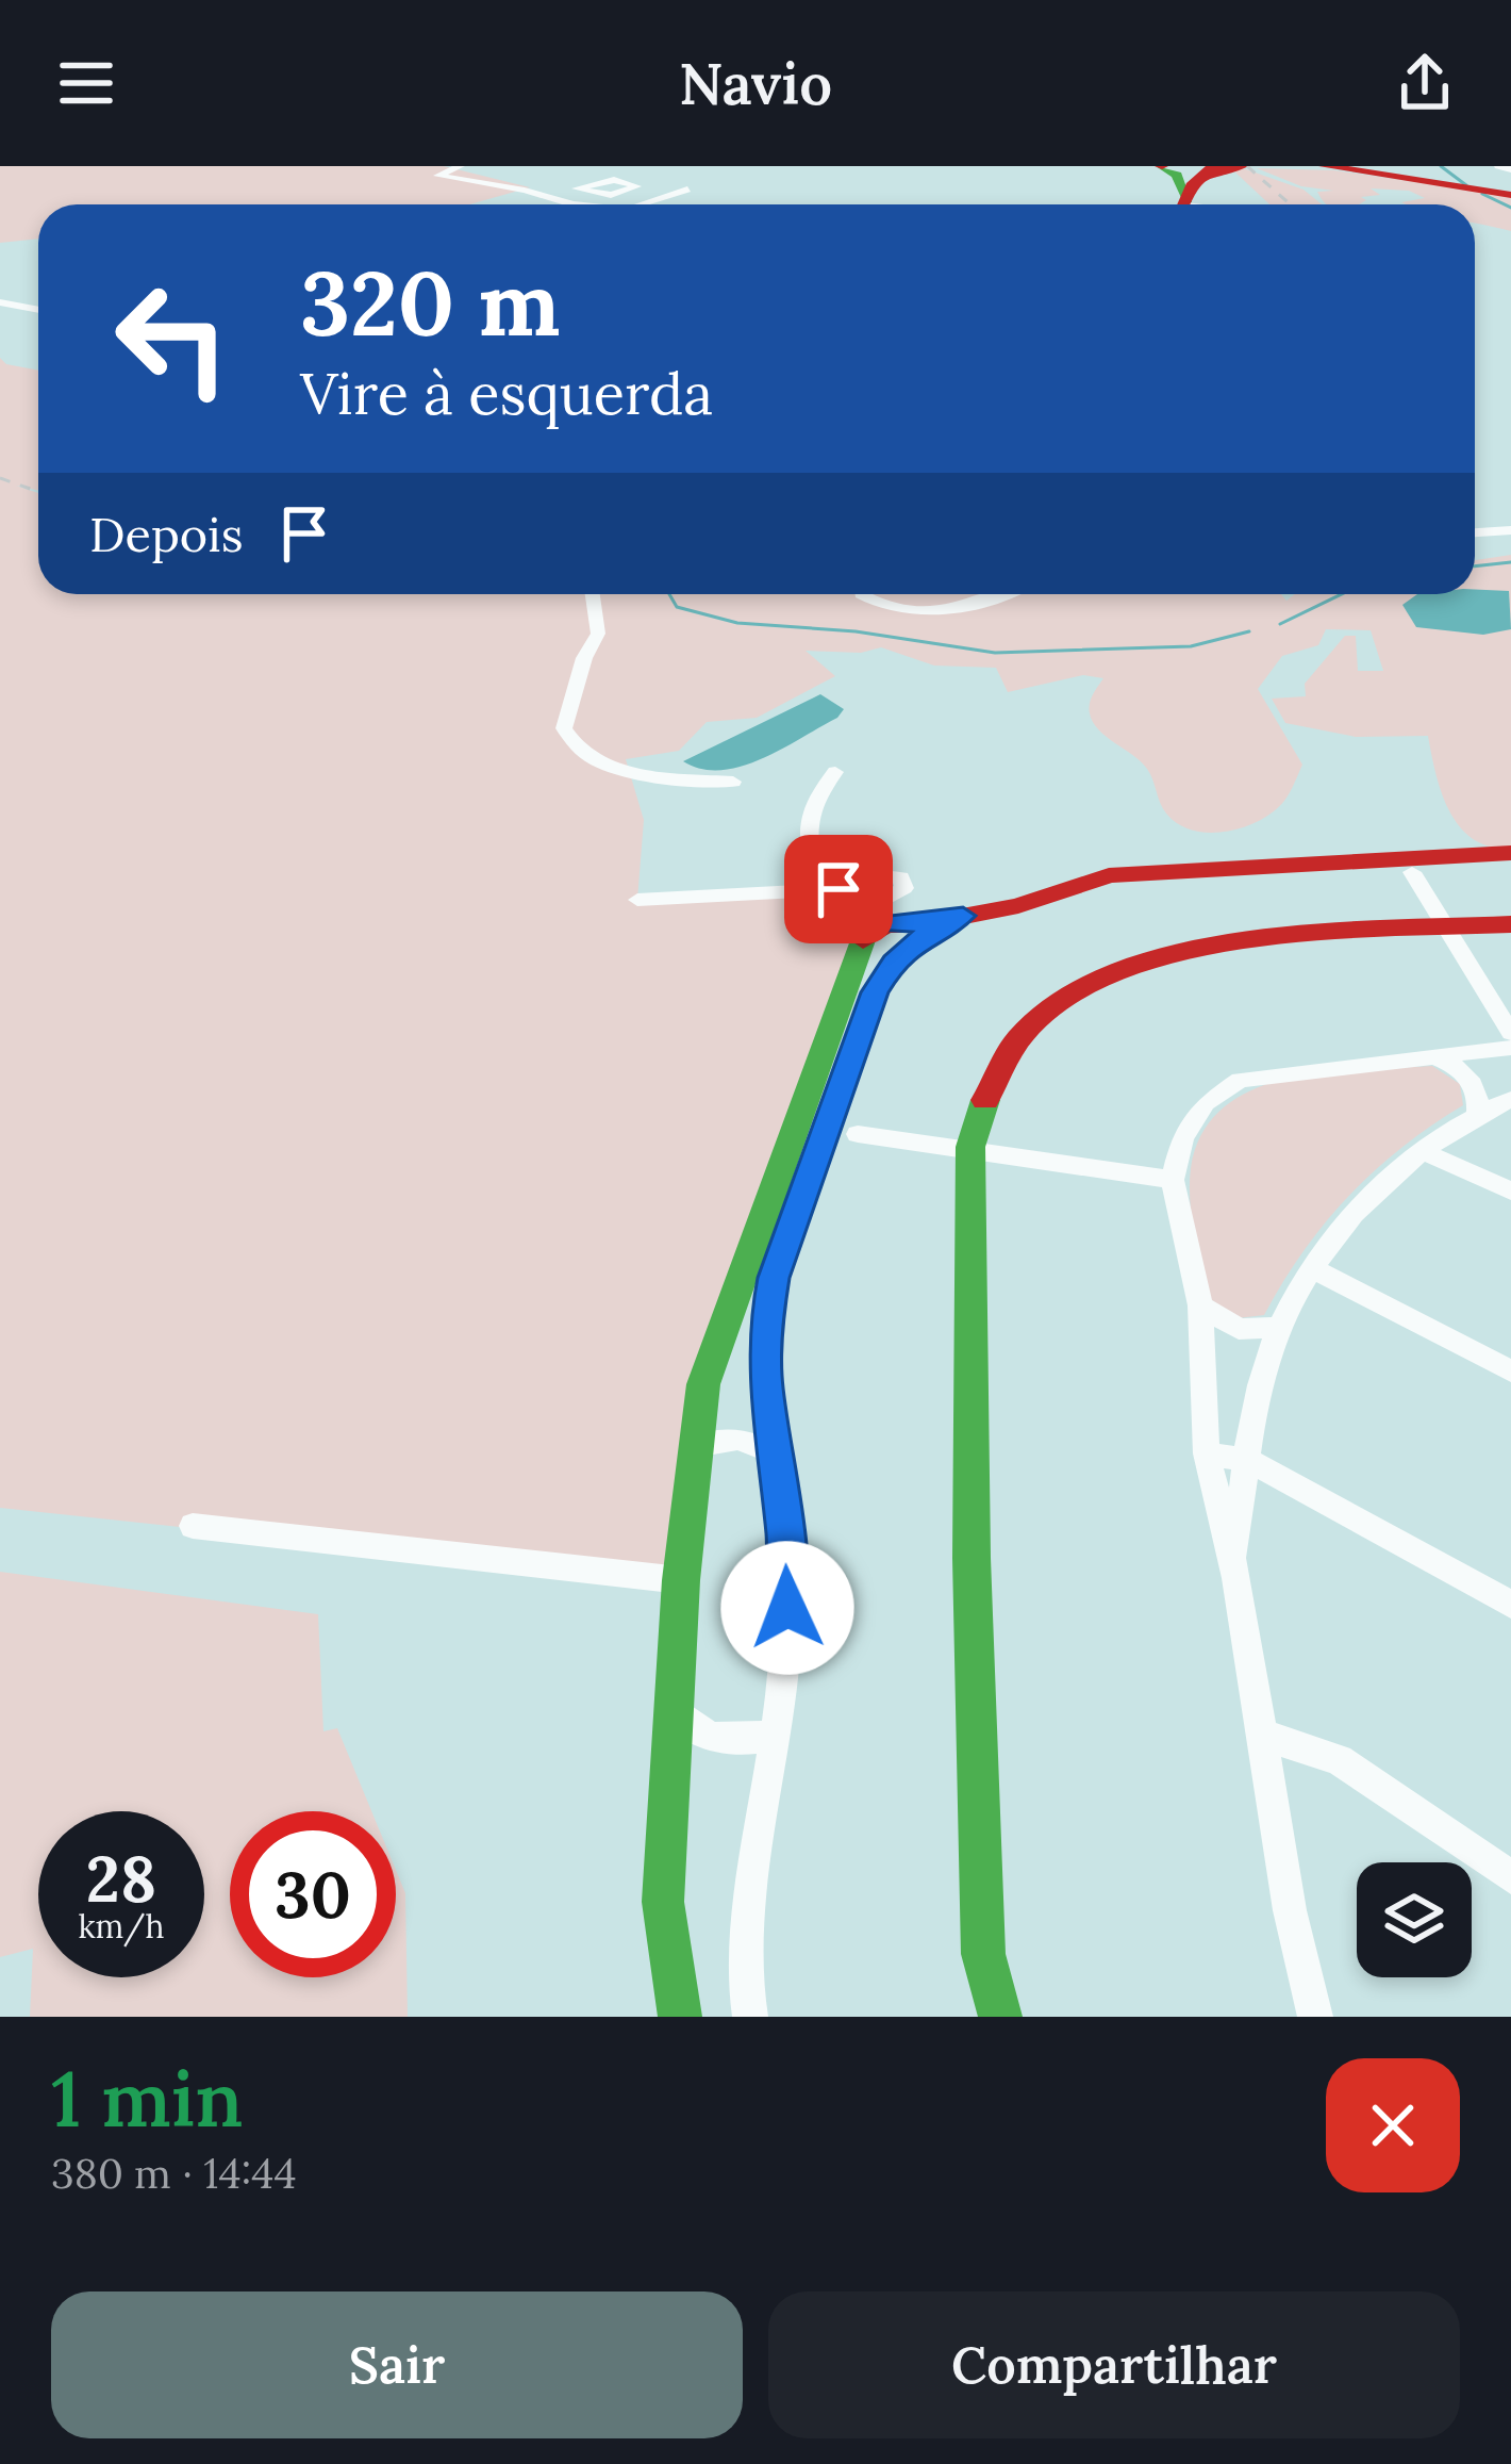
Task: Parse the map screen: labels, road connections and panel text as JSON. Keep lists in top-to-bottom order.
{
  "page": {
    "header": "Navio",
    "turn": ["320 m", "Vire à esquerda"],
    "then": "Depois",
    "speed": "28 km/h",
    "limit": "30",
    "heading": ["1 min", "380 m · 14:44"],
    "buttons": ["Sair", "Compartilhar"]
  }
}
